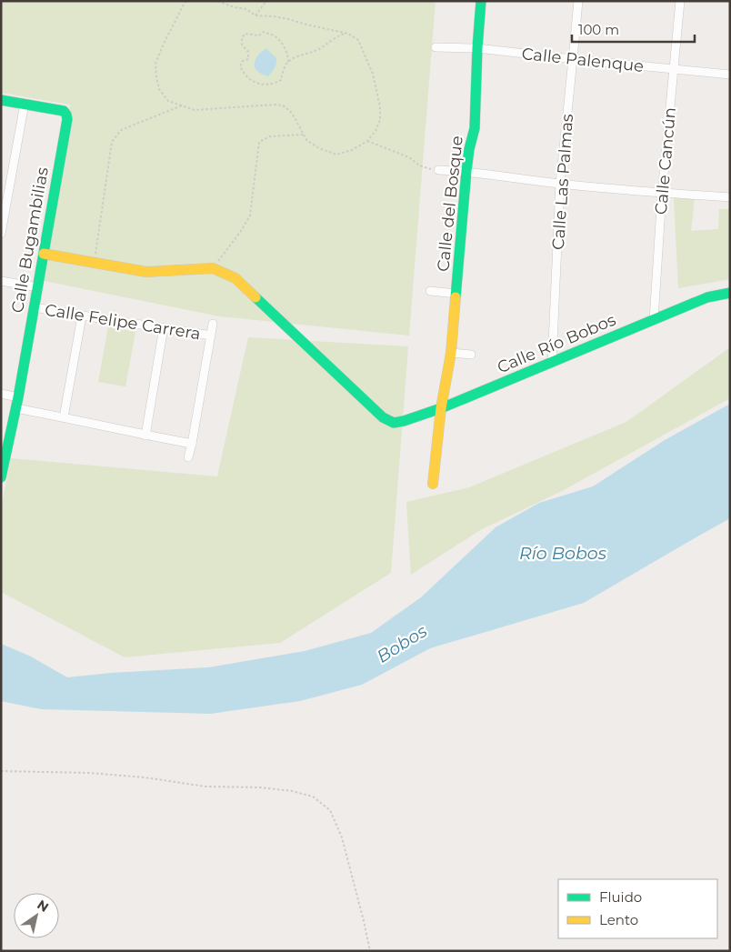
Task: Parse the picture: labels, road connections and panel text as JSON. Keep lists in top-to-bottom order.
{
  "streets": {
    "street": [
      "Calle Palenque",
      "Calle Cancún",
      "Calle Las Palmas",
      "Calle del Bosque",
      "Calle Bugambilias",
      "Calle Felipe Carrera",
      "Calle Río Bobos"
    ]
  },
  "crossings": [
    ["Calle Palenque", "Calle Cancún"],
    ["Calle Palenque", "Calle Las Palmas"],
    ["Calle Palenque", "Calle del Bosque"],
    ["Calle Cancún", "Calle Río Bobos"],
    ["Calle Las Palmas", "Calle Río Bobos"],
    ["Calle del Bosque", "Calle Río Bobos"],
    ["Calle Bugambilias", "Calle Felipe Carrera"]
  ],
  "water": ["Río Bobos", "Bobos"],
  "legend": ["Fluido", "Lento"],
  "scale_bar": "100 m",
  "north": "top right"
}
